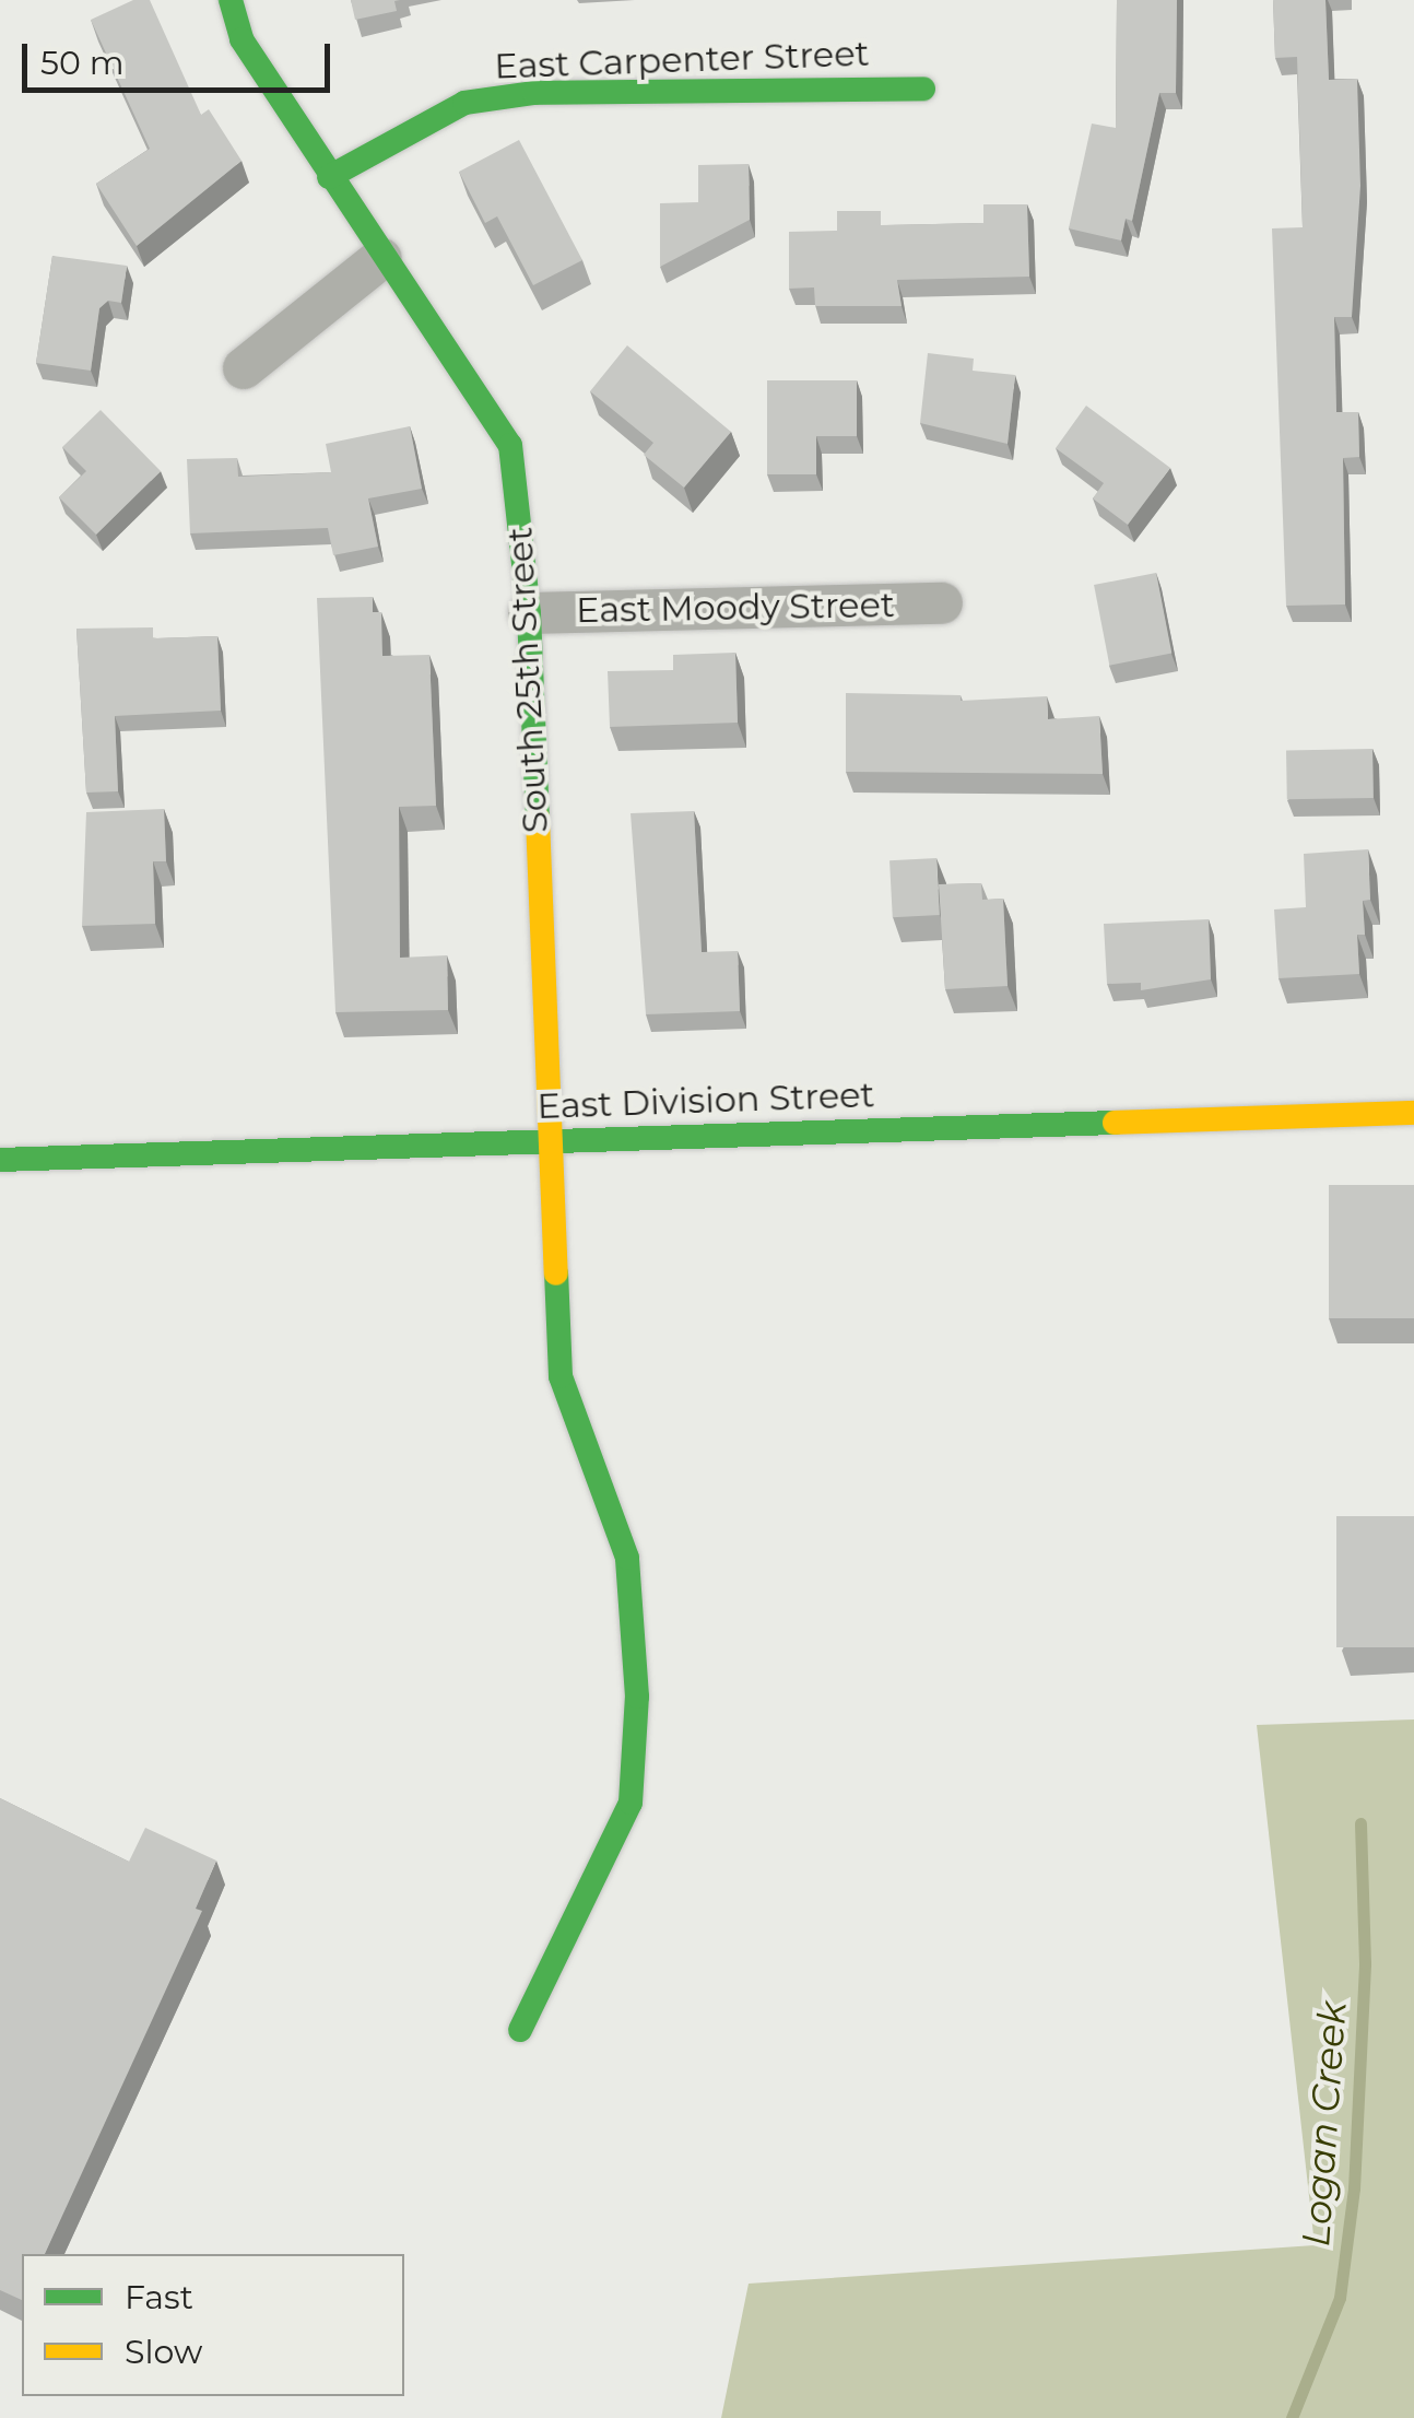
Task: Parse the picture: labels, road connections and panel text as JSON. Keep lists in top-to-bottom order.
{
  "streets": {
    "street": [
      "East Carpenter Street",
      "East Moody Street",
      "South 25th Street",
      "East Division Street"
    ]
  },
  "crossings": [
    ["East Carpenter Street", "South 25th Street"],
    ["East Moody Street", "South 25th Street"],
    ["South 25th Street", "East Division Street"]
  ],
  "water": ["Logan Creek"],
  "legend": ["Fast", "Slow"],
  "scale_bar": "50 m"
}
